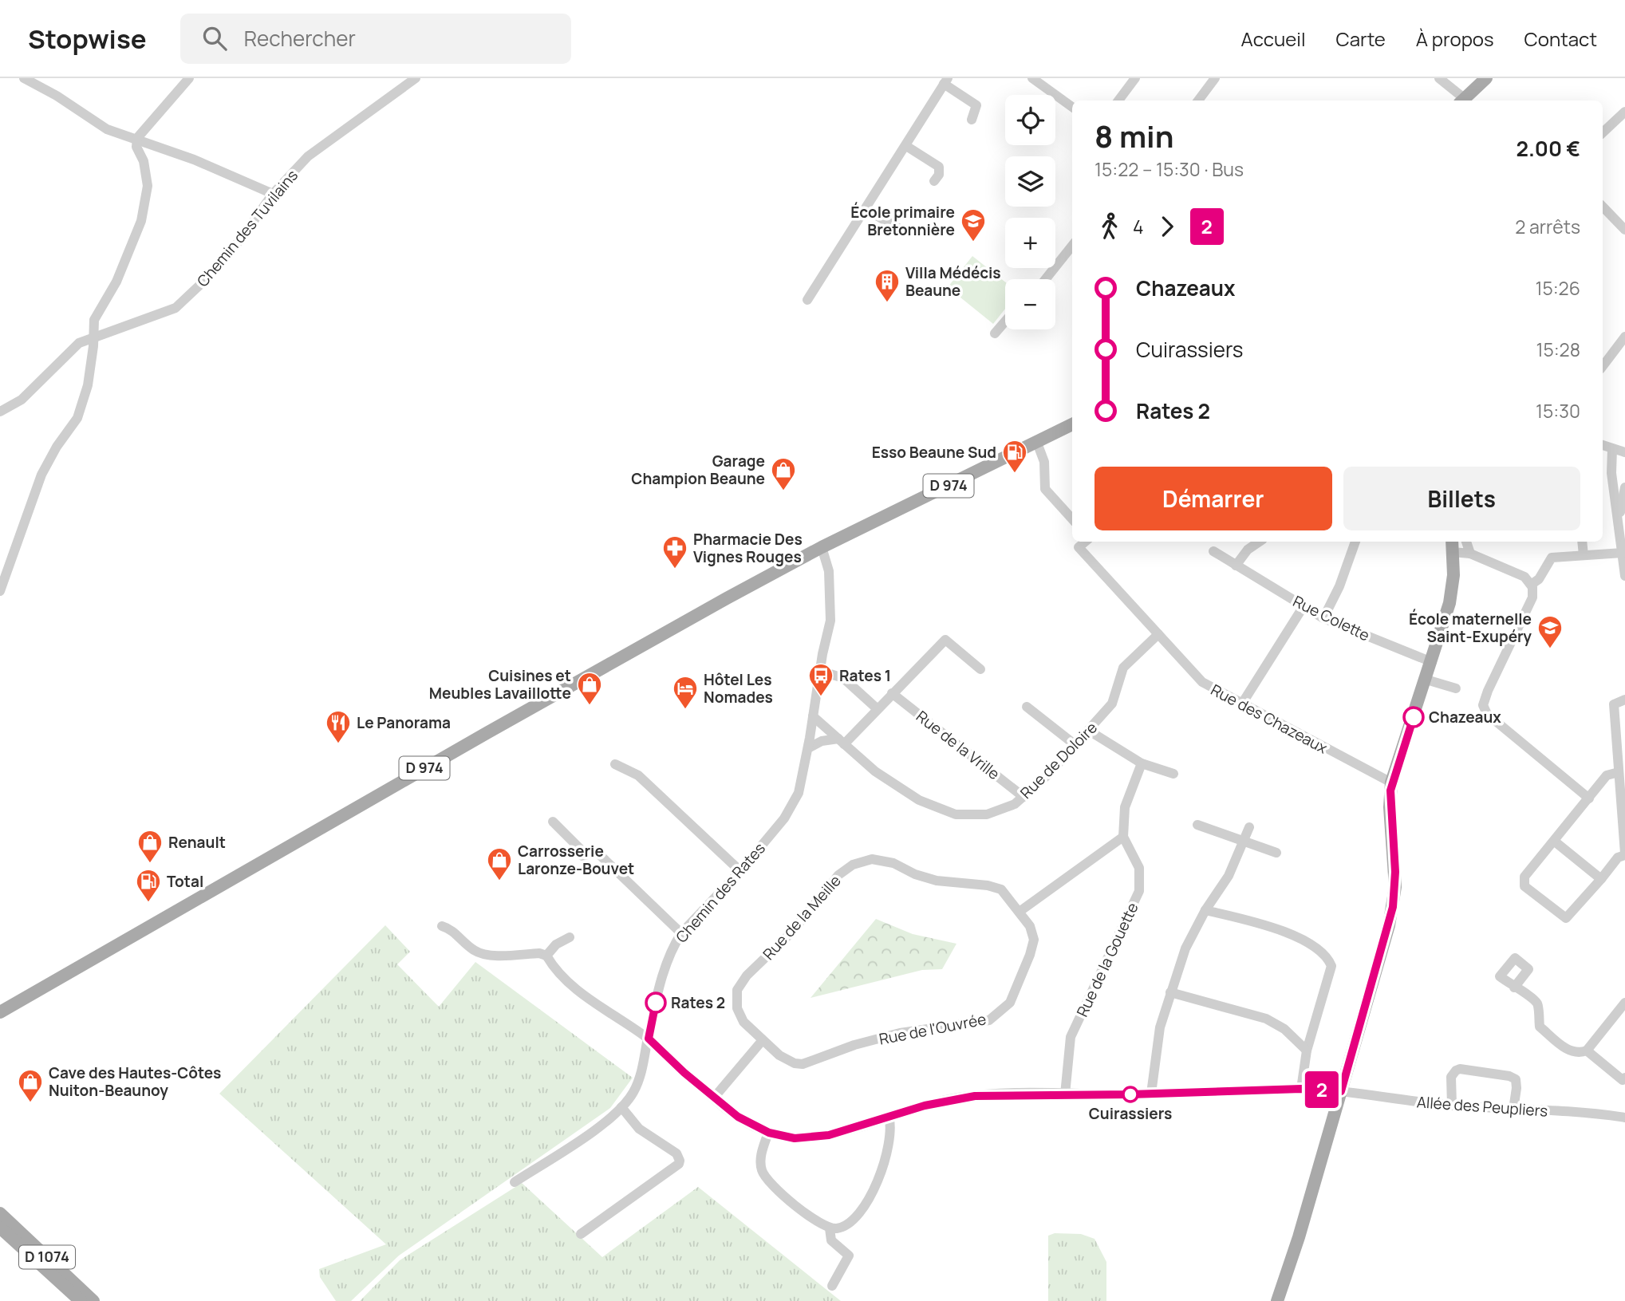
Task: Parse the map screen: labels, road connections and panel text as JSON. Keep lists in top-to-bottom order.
{
  "streets": {
    "main road": ["D 974", "D 1074"],
    "street": [
      "Chemin des Tuvilains",
      "Rue Colette",
      "Rue des Chazeaux",
      "Rue de la Vrille",
      "Rue de Doloire",
      "Chemin des Rates",
      "Rue de la Meille",
      "Rue de la Gouette",
      "Rue de l'Ouvrée",
      "Allée des Peupliers"
    ]
  },
  "crossings": [
    ["D 974", "Chemin des Rates"],
    ["Rue des Chazeaux", "Rue de Doloire"],
    ["Rue de la Vrille", "Rue de Doloire"],
    ["Rue de Doloire", "Chemin des Rates"],
    ["Chemin des Rates", "Allée des Peupliers"],
    ["Rue de la Meille", "Rue de l'Ouvrée"],
    ["Rue de la Gouette", "Allée des Peupliers"]
  ],
  "places": {
    "school or university": ["École primaire Bretonnière", "École maternelle Saint-Exupéry"],
    "building": ["Villa Médécis Beaune"],
    "fuel station": ["Esso Beaune Sud", "Total"],
    "shop": [
      "Garage Champion Beaune",
      "Cuisines et Meubles Lavaillotte",
      "Renault",
      "Carrosserie Laronze-Bouvet",
      "Cave des Hautes-Côtes Nuiton-Beaunoy"
    ],
    "pharmacy": ["Pharmacie Des Vignes Rouges"],
    "bus stop": ["Rates 1"],
    "hotel": ["Hôtel Les Nomades"],
    "other": ["Chazeaux", "Rates 2", "Cuirassiers"],
    "restaurant": ["Le Panorama"]
  },
  "lines": ["bus line 2"],
  "page": {
    "header": "Stopwise",
    "search": "Rechercher",
    "nav": [
      "Accueil",
      "Carte",
      "À propos",
      "Contact"
    ],
    "on_map": "2",
    "map_buttons": ["+", "−"],
    "heading": ["8 min", "15:22 – 15:30 · Bus", "2.00 €"],
    "legs": ["4", "2", "2 arrêts"],
    "list": [
      {
        "name": "Chazeaux",
        "value": "15:26"
      },
      {
        "name": "Cuirassiers",
        "value": "15:28"
      },
      {
        "name": "Rates 2",
        "value": "15:30"
      }
    ],
    "buttons": ["Démarrer", "Billets"]
  }
}
